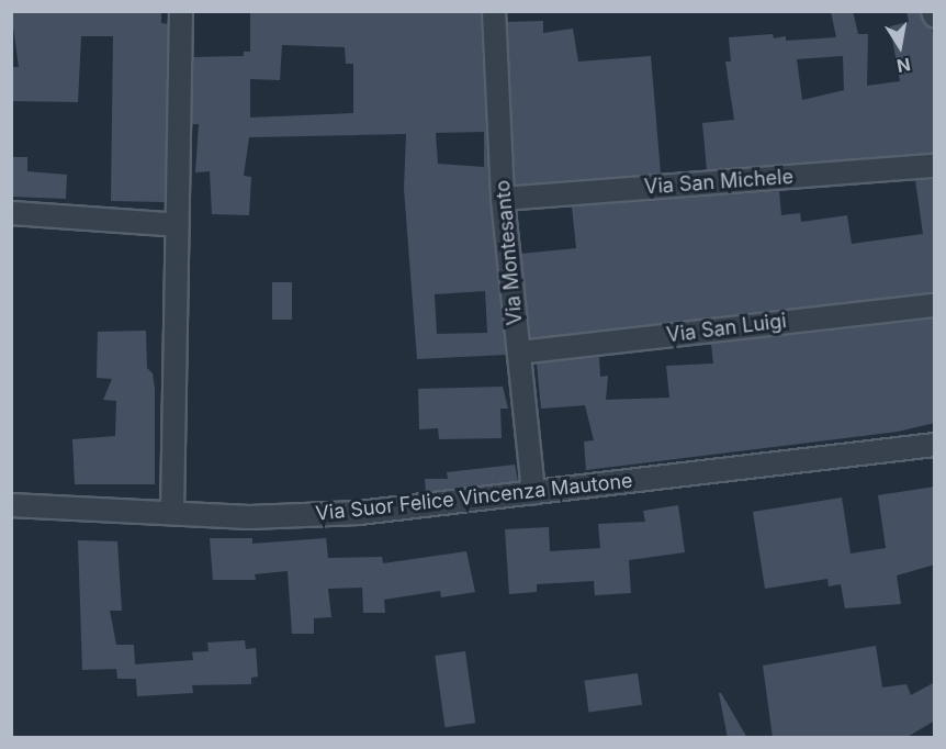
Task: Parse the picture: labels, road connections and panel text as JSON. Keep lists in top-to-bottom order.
{
  "streets": {
    "street": [
      "Via San Michele",
      "Via Montesanto",
      "Via San Luigi",
      "Via Suor Felice Vincenza Mautone"
    ]
  },
  "crossings": [
    ["Via San Michele", "Via Montesanto"],
    ["Via Montesanto", "Via San Luigi"],
    ["Via Montesanto", "Via Suor Felice Vincenza Mautone"]
  ],
  "north": "bottom"
}
